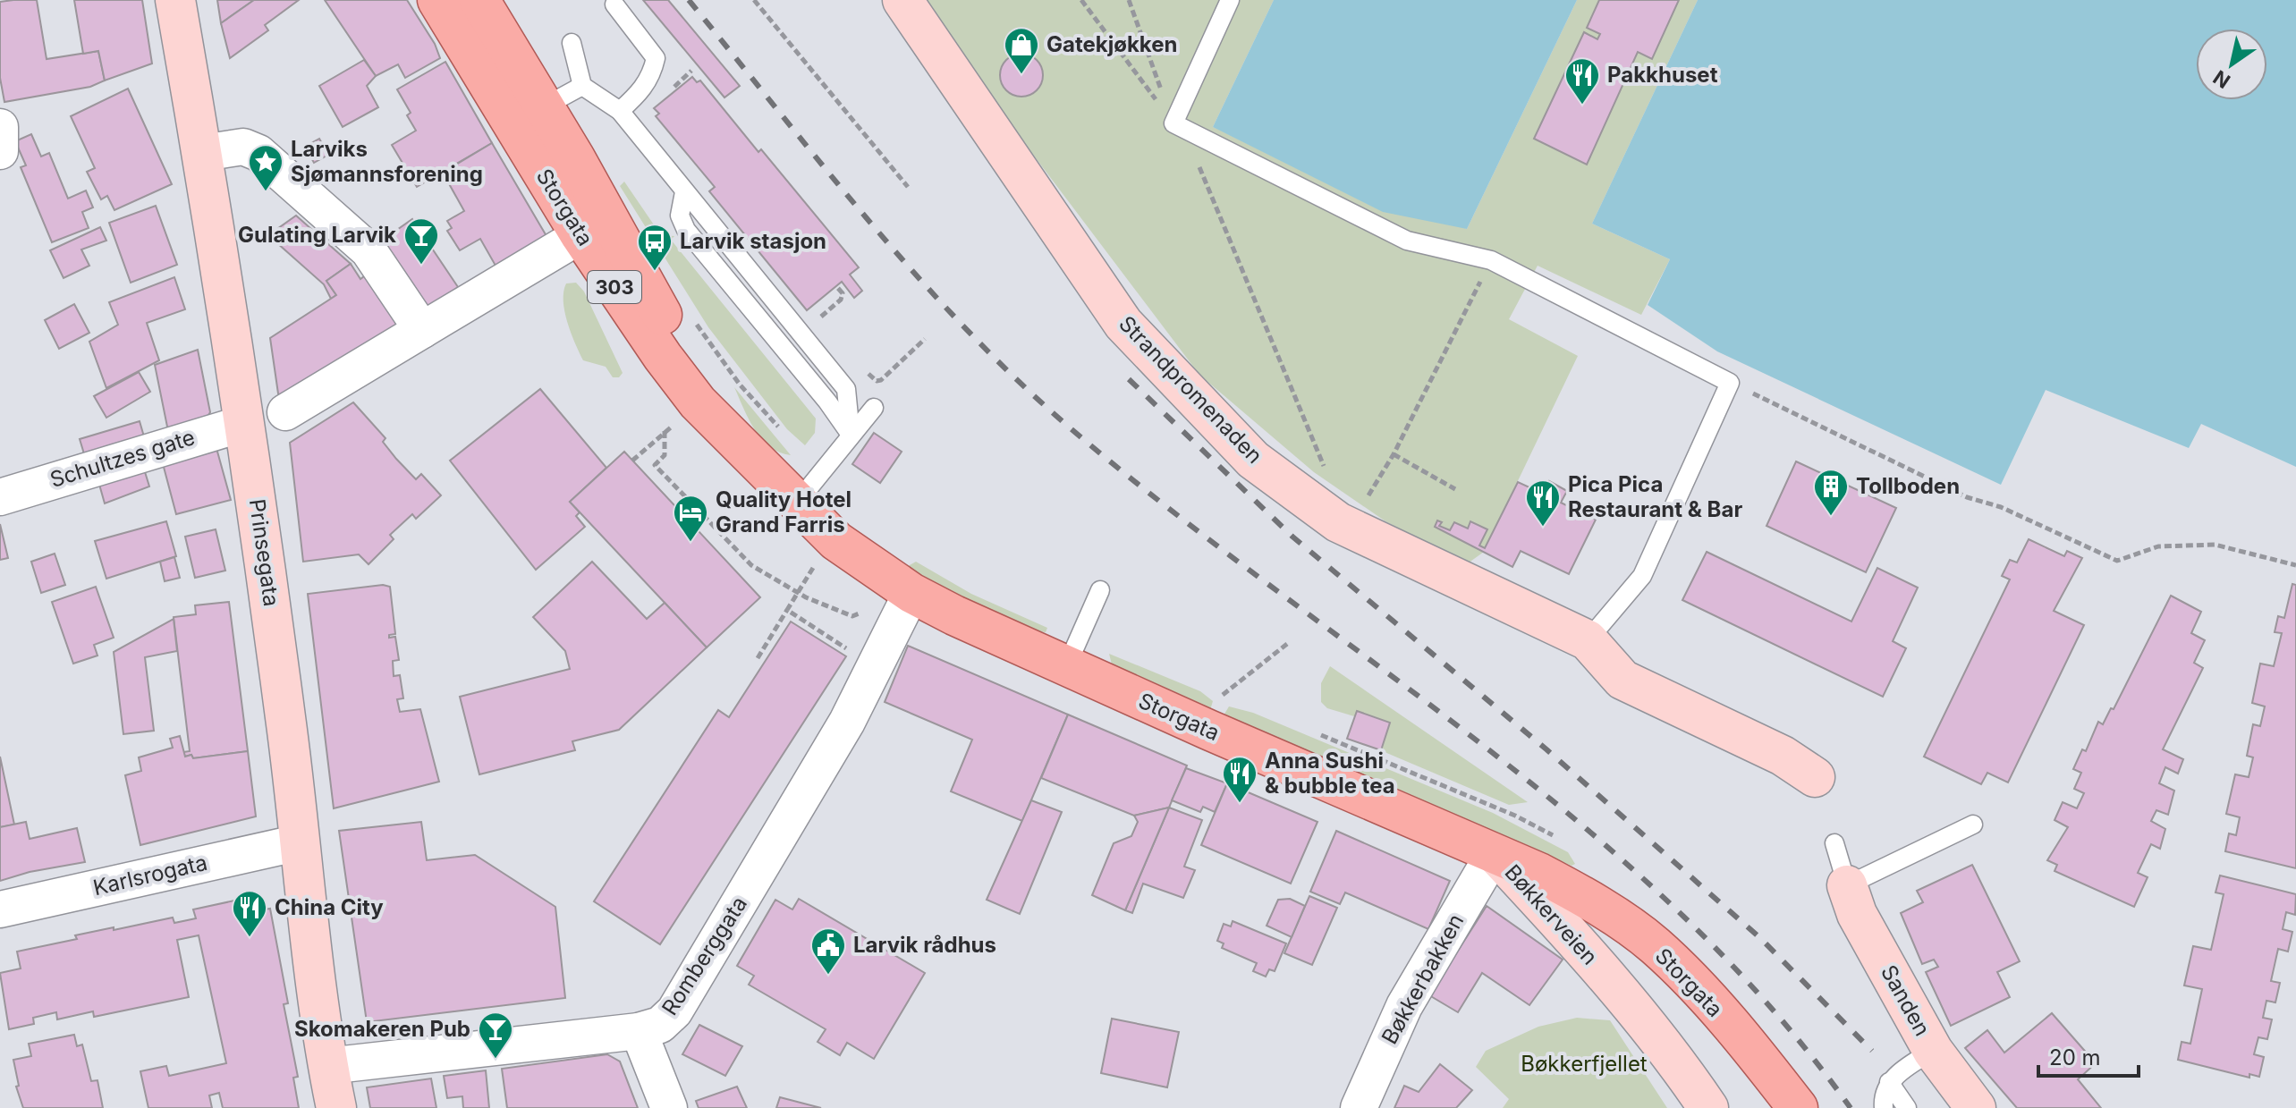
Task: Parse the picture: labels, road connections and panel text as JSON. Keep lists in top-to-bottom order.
{
  "streets": {
    "main road": [
      "Storgata",
      "303",
      "Strandpromenaden",
      "Prinsegata",
      "Bøkkerveien",
      "Sanden"
    ],
    "street": [
      "Schultzes gate",
      "Karlsrogata",
      "Romberggata",
      "Bøkkerbakken"
    ]
  },
  "crossings": [
    ["Storgata", "Bøkkerveien"],
    ["Storgata", "Romberggata"],
    ["Storgata", "Bøkkerbakken"],
    ["Schultzes gate", "Prinsegata"],
    ["Prinsegata", "Karlsrogata"],
    ["Prinsegata", "Romberggata"],
    ["Bøkkerveien", "Bøkkerbakken"]
  ],
  "parks": ["Bøkkerfjellet"],
  "places": {
    "shop": ["Gatekjøkken"],
    "restaurant": [
      "Pakkhuset",
      "Pica Pica Restaurant & Bar",
      "Anna Sushi & bubble tea",
      "China City"
    ],
    "place": ["Larviks Sjømannsforening"],
    "bar": ["Gulating Larvik", "Skomakeren Pub"],
    "bus stop": ["Larvik stasjon"],
    "building": ["Tollboden"],
    "hotel": ["Quality Hotel Grand Farris"],
    "public building": ["Larvik rådhus"]
  },
  "scale_bar": "20 m",
  "north": "bottom left"
}
